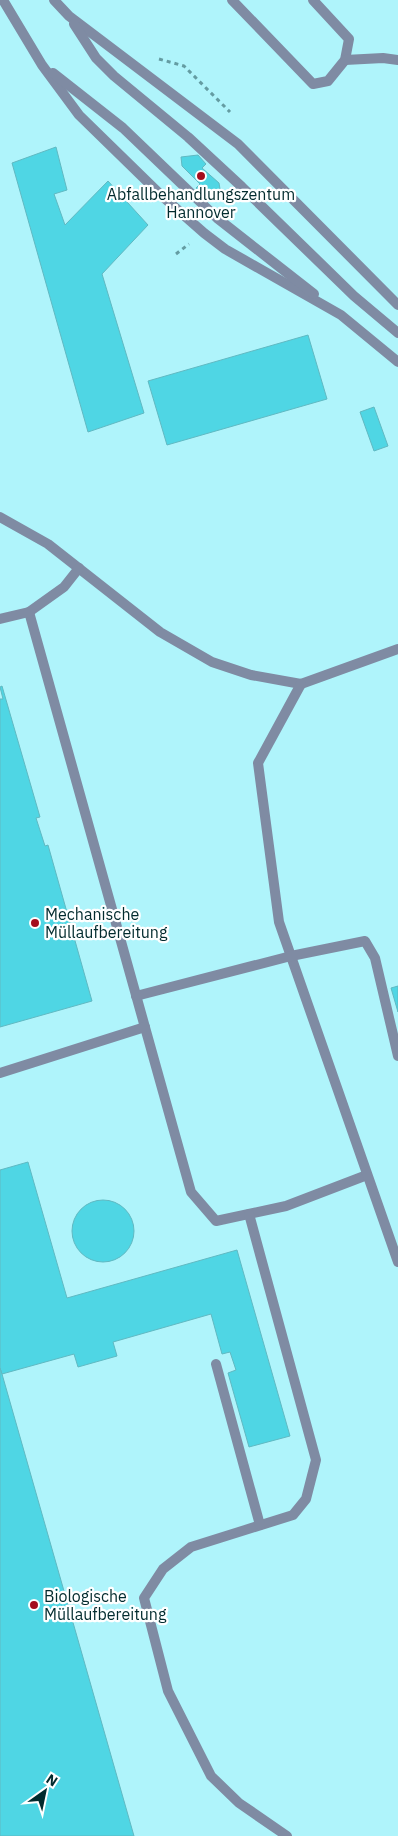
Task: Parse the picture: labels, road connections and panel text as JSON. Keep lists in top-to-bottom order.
{
  "places": ["Abfallbehandlungszentum Hannover", "Mechanische Müllaufbereitung", "Biologische Müllaufbereitung"],
  "north": "top right"
}
